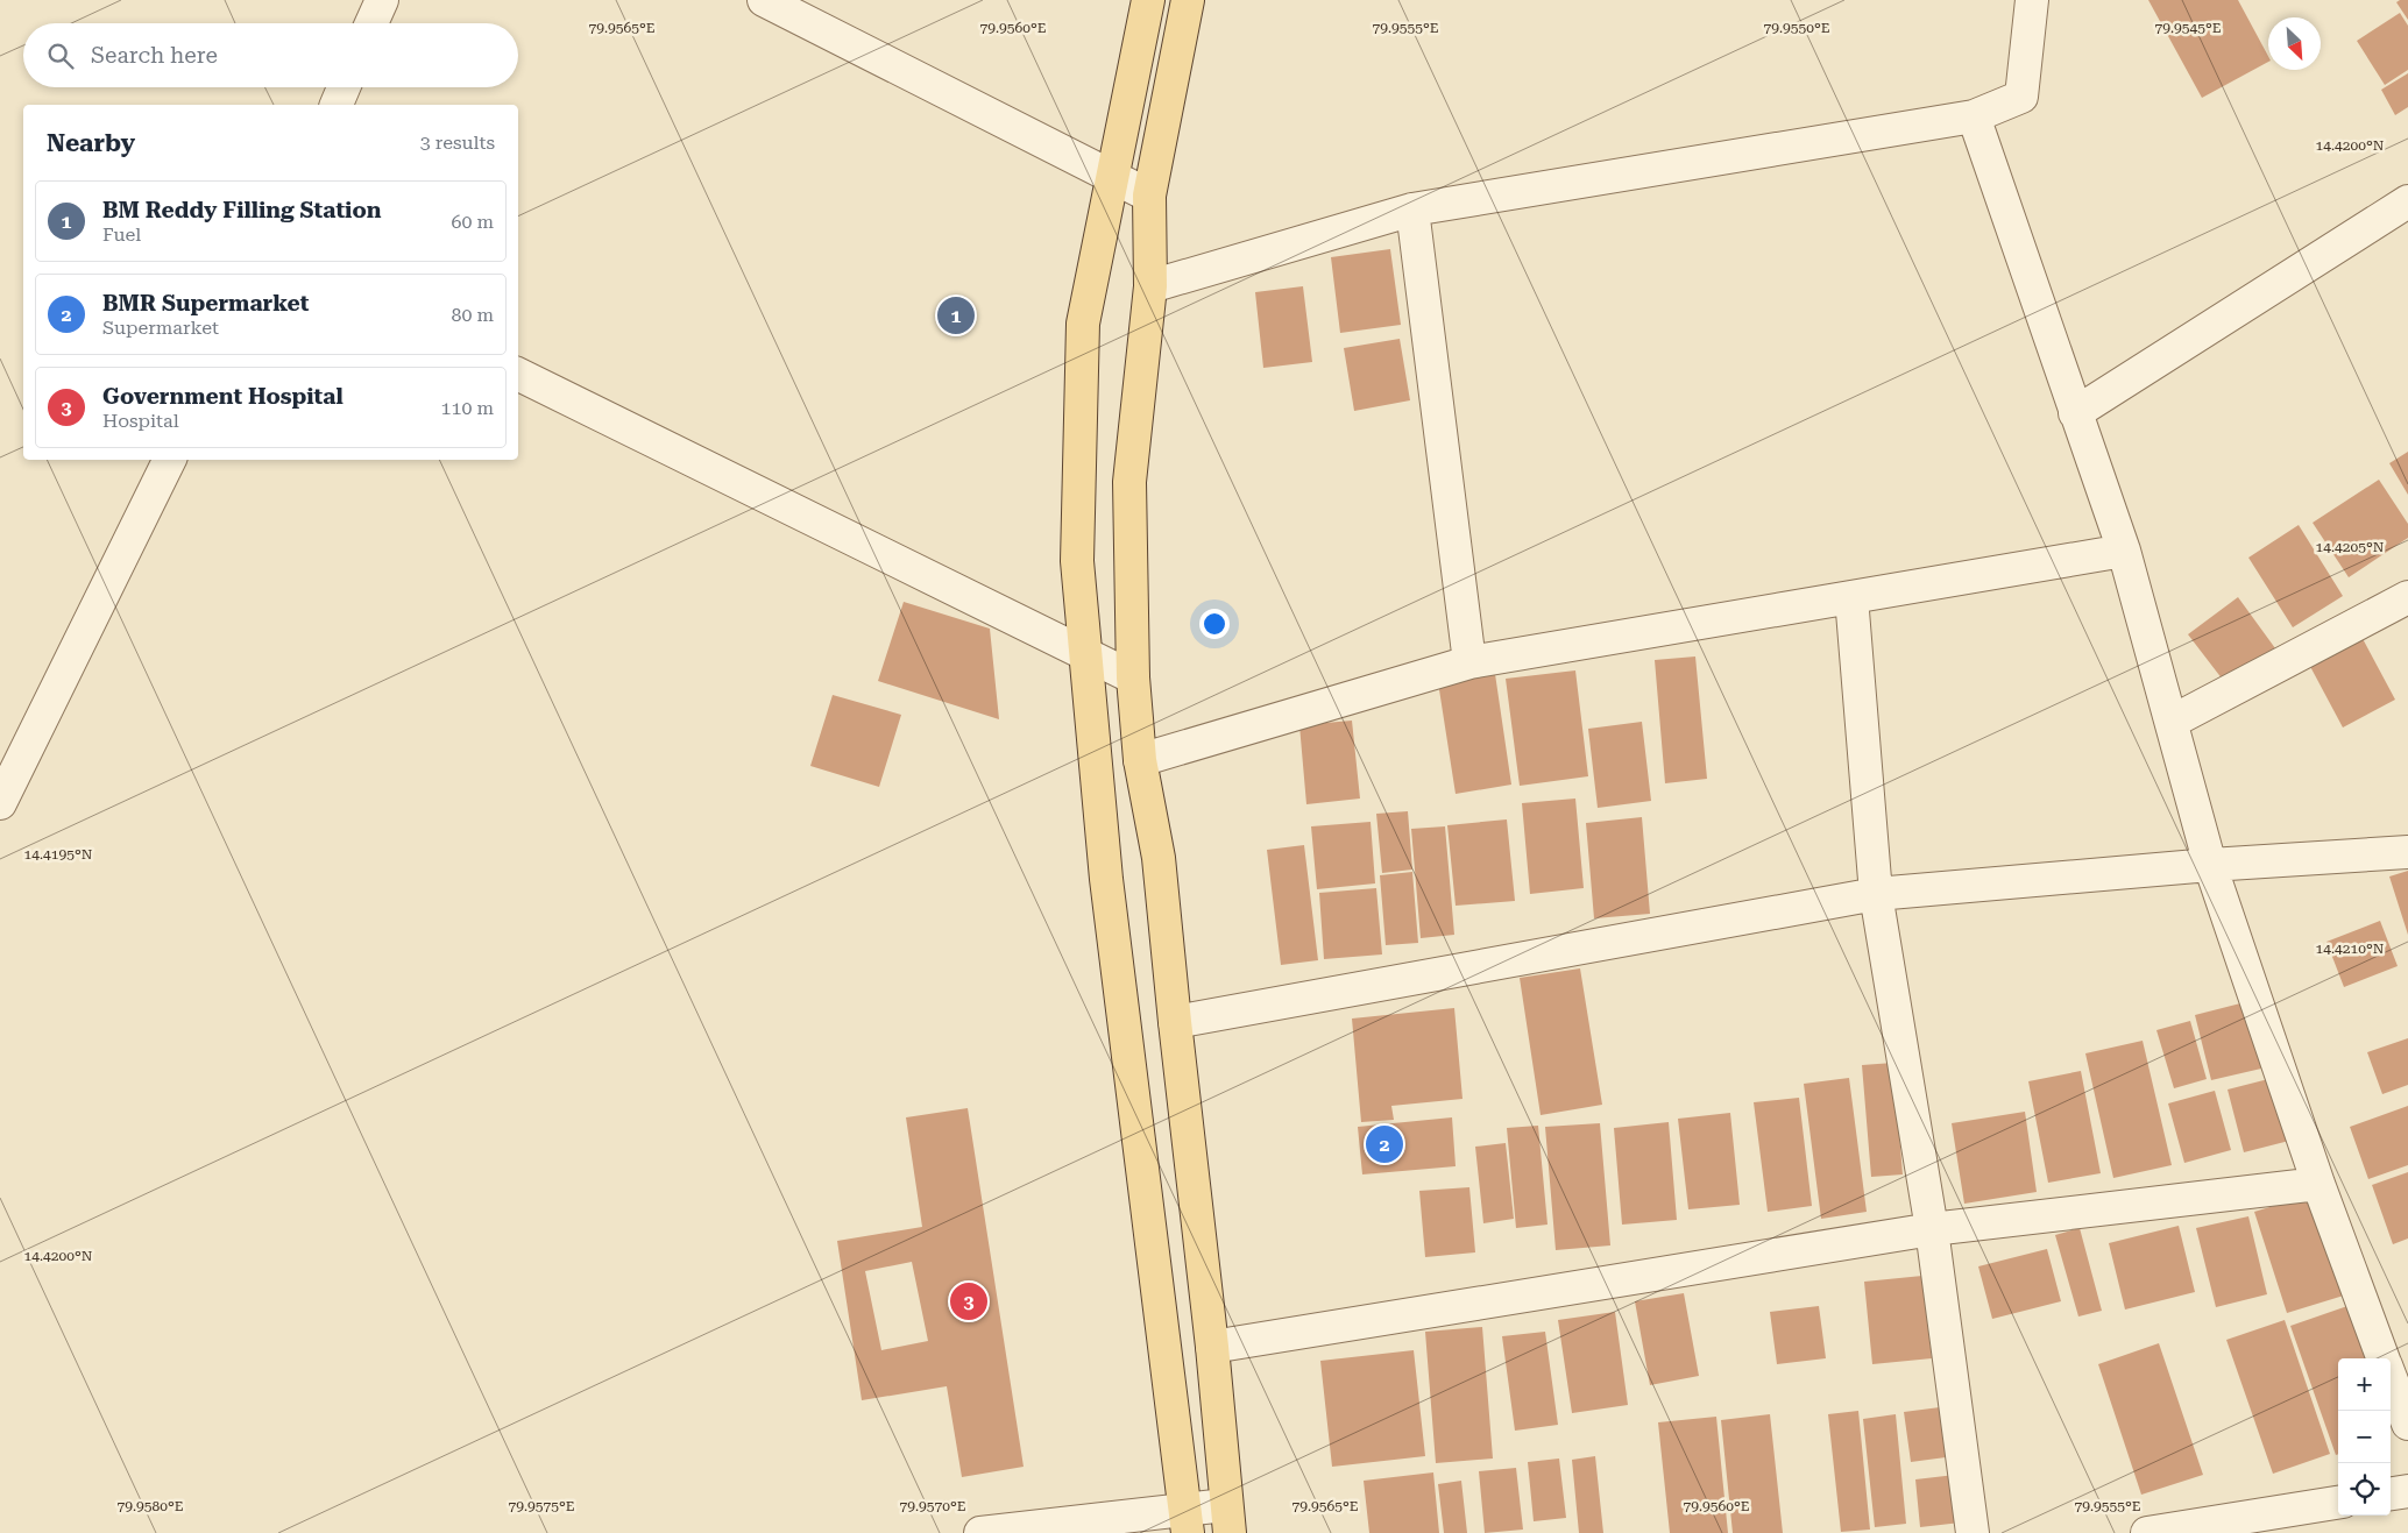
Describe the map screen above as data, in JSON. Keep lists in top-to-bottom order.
{
  "north": "bottom right",
  "page": {
    "search": "Search here",
    "heading": ["Nearby", "3 results"],
    "list": [
      {
        "mark": "1",
        "name": "BM Reddy Filling Station",
        "note": "Fuel",
        "value": "60 m"
      },
      {
        "mark": "2",
        "name": "BMR Supermarket",
        "note": "Supermarket",
        "value": "80 m"
      },
      {
        "mark": "3",
        "name": "Government Hospital",
        "note": "Hospital",
        "value": "110 m"
      }
    ],
    "pins": ["1", "2", "3"],
    "map_buttons": ["+", "−"]
  },
  "coordinates": [
    "79.9565°E",
    "79.9560°E",
    "79.9555°E",
    "79.9550°E",
    "79.9545°E",
    "14.4200°N",
    "14.4205°N",
    "14.4195°N",
    "14.4210°N",
    "79.9580°E",
    "79.9575°E",
    "79.9570°E"
  ]
}
